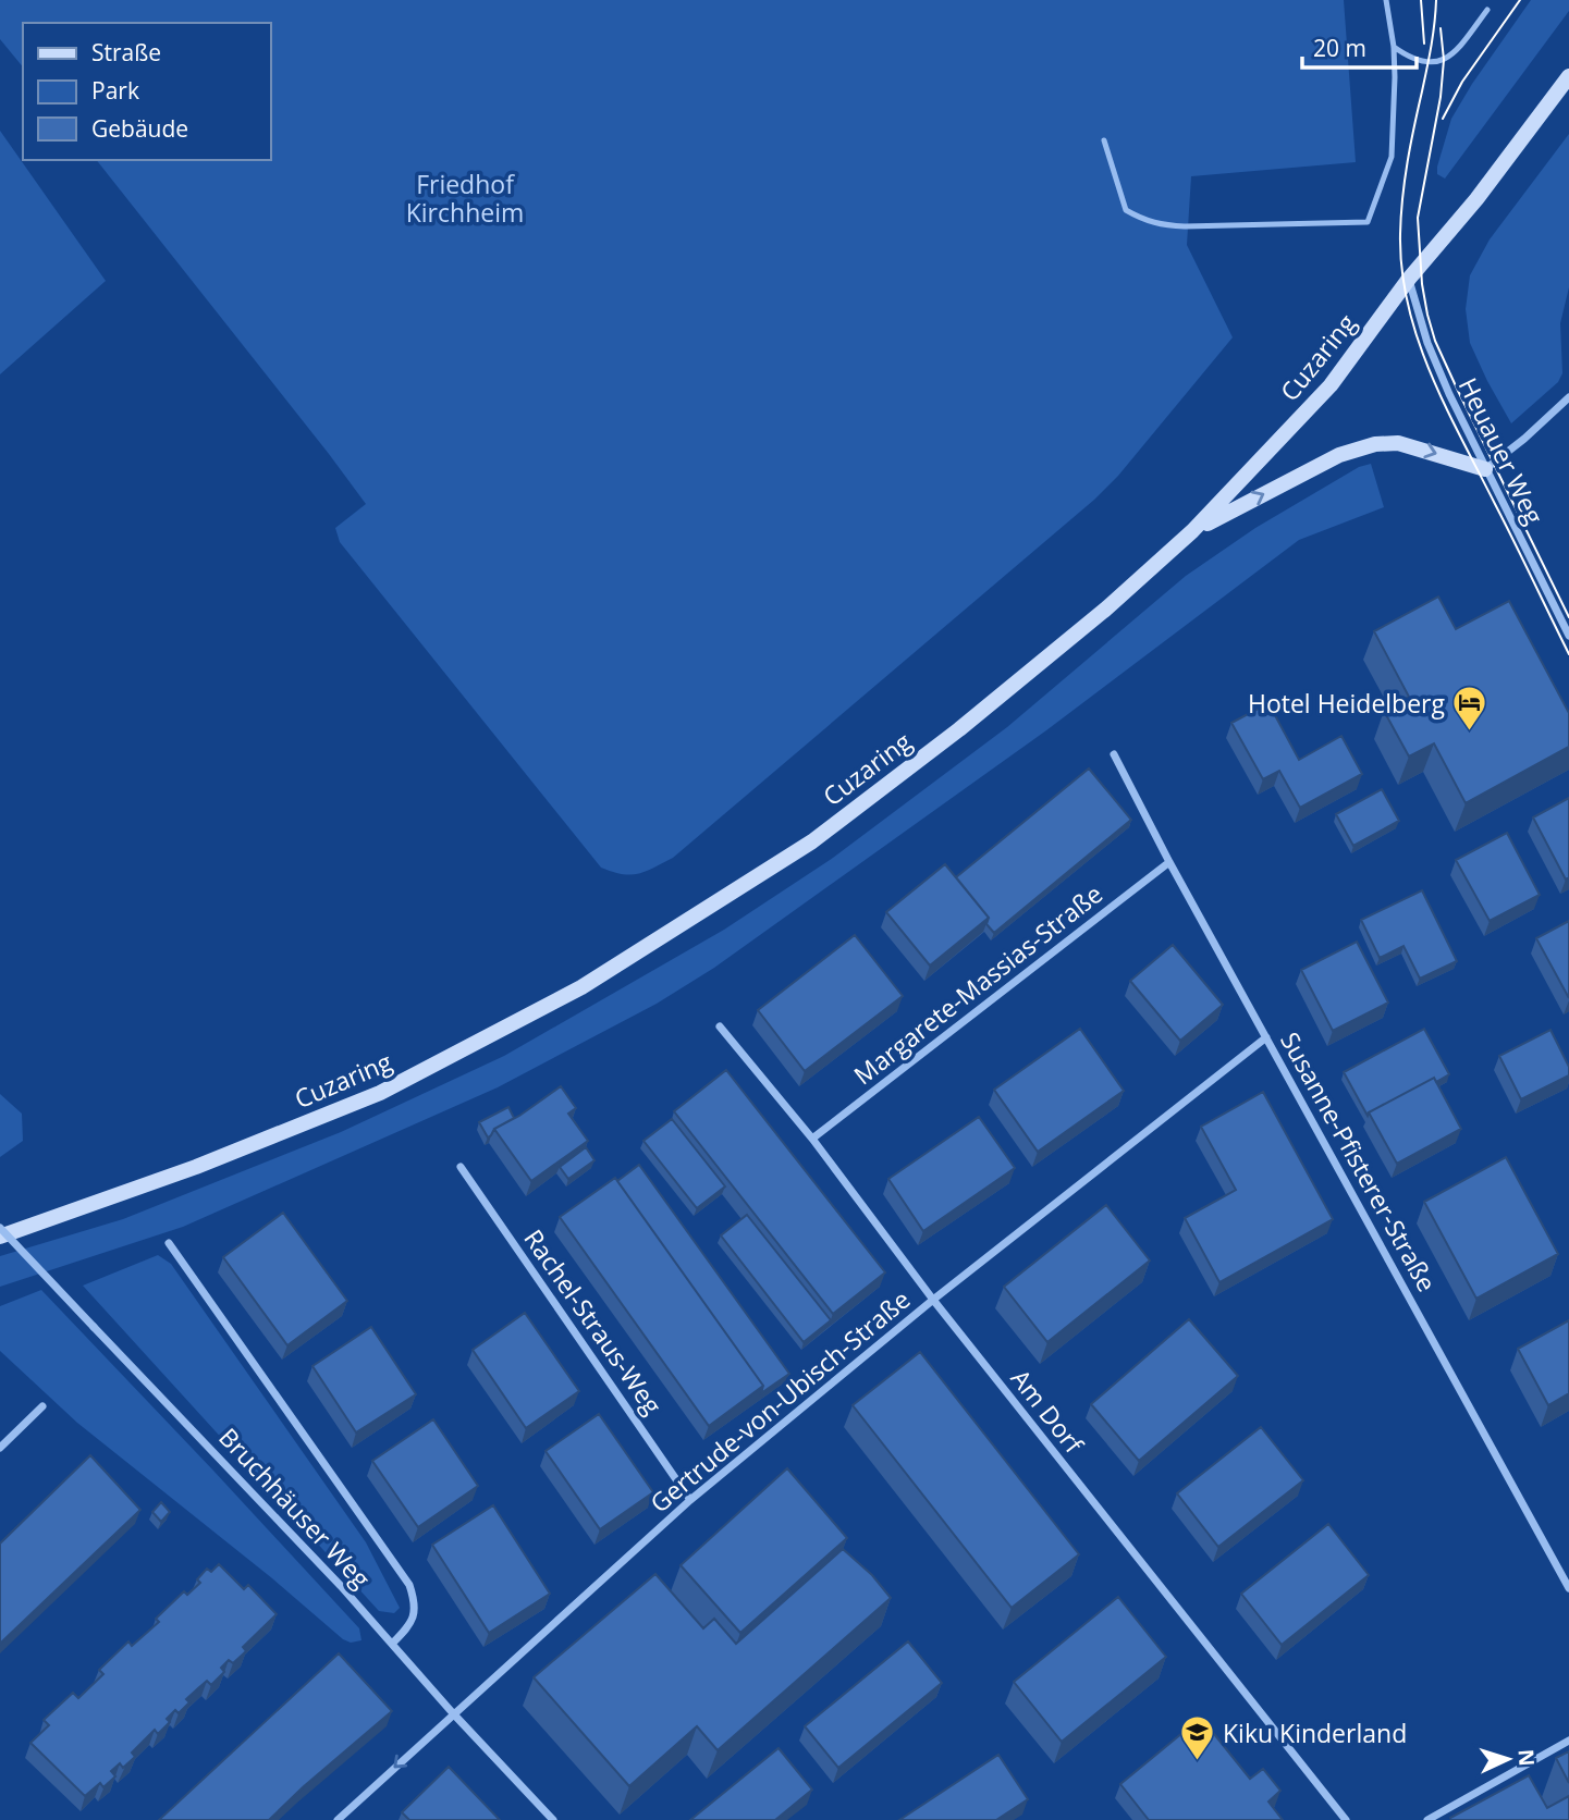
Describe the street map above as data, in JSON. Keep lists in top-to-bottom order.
{
  "streets": {
    "main road": ["Cuzaring"],
    "street": [
      "Heuauer Weg",
      "Margarete-Massias-Straße",
      "Susanne-Pfisterer-Straße",
      "Rachel-Straus-Weg",
      "Gertrude-von-Ubisch-Straße",
      "Am Dorf",
      "Bruchhäuser Weg"
    ]
  },
  "crossings": [
    ["Cuzaring", "Heuauer Weg"],
    ["Margarete-Massias-Straße", "Susanne-Pfisterer-Straße"],
    ["Margarete-Massias-Straße", "Am Dorf"],
    ["Susanne-Pfisterer-Straße", "Gertrude-von-Ubisch-Straße"],
    ["Rachel-Straus-Weg", "Gertrude-von-Ubisch-Straße"],
    ["Gertrude-von-Ubisch-Straße", "Am Dorf"],
    ["Gertrude-von-Ubisch-Straße", "Bruchhäuser Weg"]
  ],
  "parks": ["Friedhof Kirchheim"],
  "places": {
    "hotel": ["Hotel Heidelberg"],
    "school or university": ["Kiku Kinderland"]
  },
  "legend": ["Straße", "Park", "Gebäude"],
  "scale_bar": "20 m",
  "north": "right"
}
